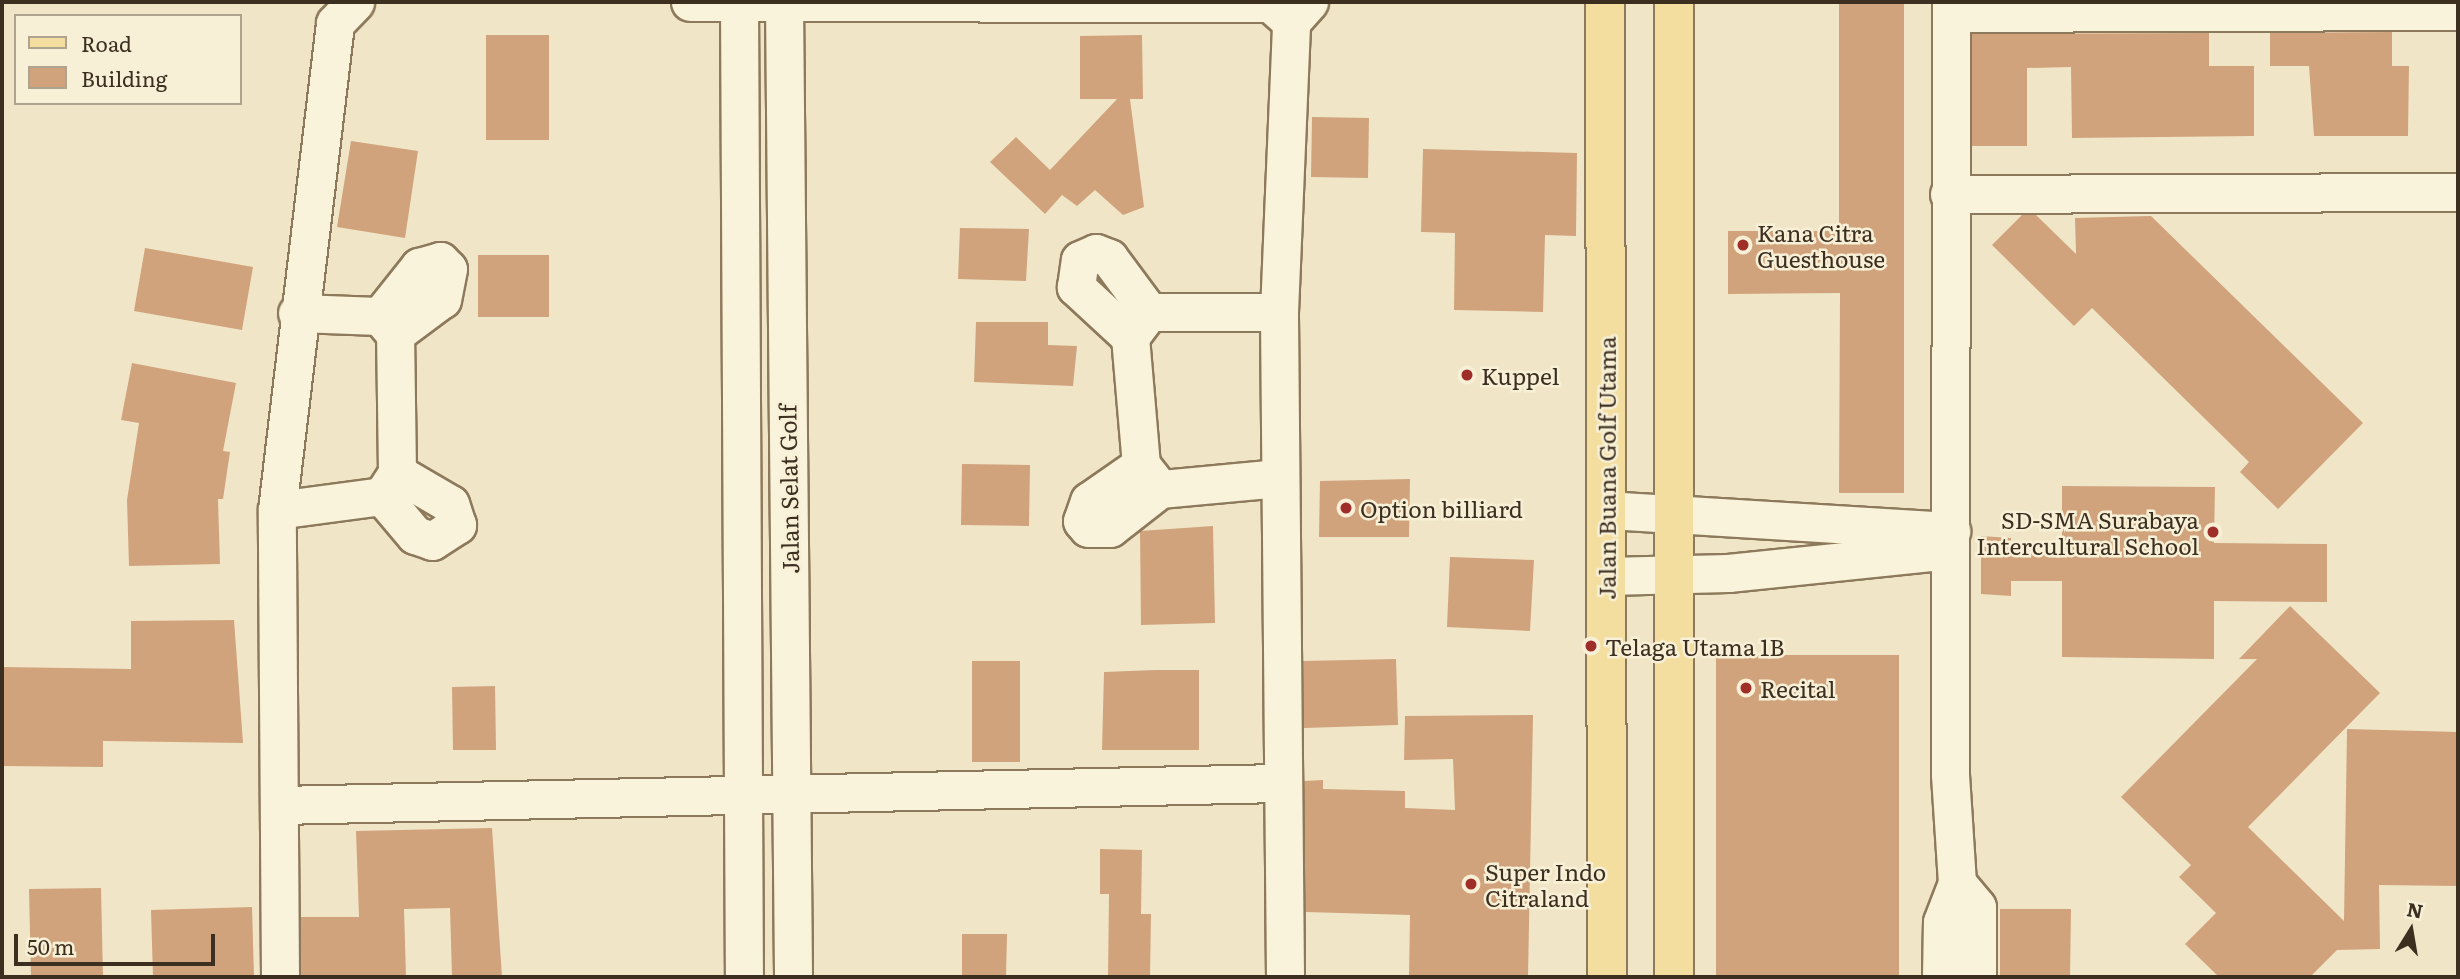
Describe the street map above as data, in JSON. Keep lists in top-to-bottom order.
{
  "streets": {
    "main road": ["Jalan Buana Golf Utama"],
    "street": ["Jalan Selat Golf"]
  },
  "places": [
    "Kana Citra Guesthouse",
    "Kuppel",
    "Option billiard",
    "SD-SMA Surabaya Intercultural School",
    "Telaga Utama 1B",
    "Recital",
    "Super Indo Citraland"
  ],
  "legend": ["Road", "Building"],
  "scale_bar": "50 m",
  "north": "top"
}
